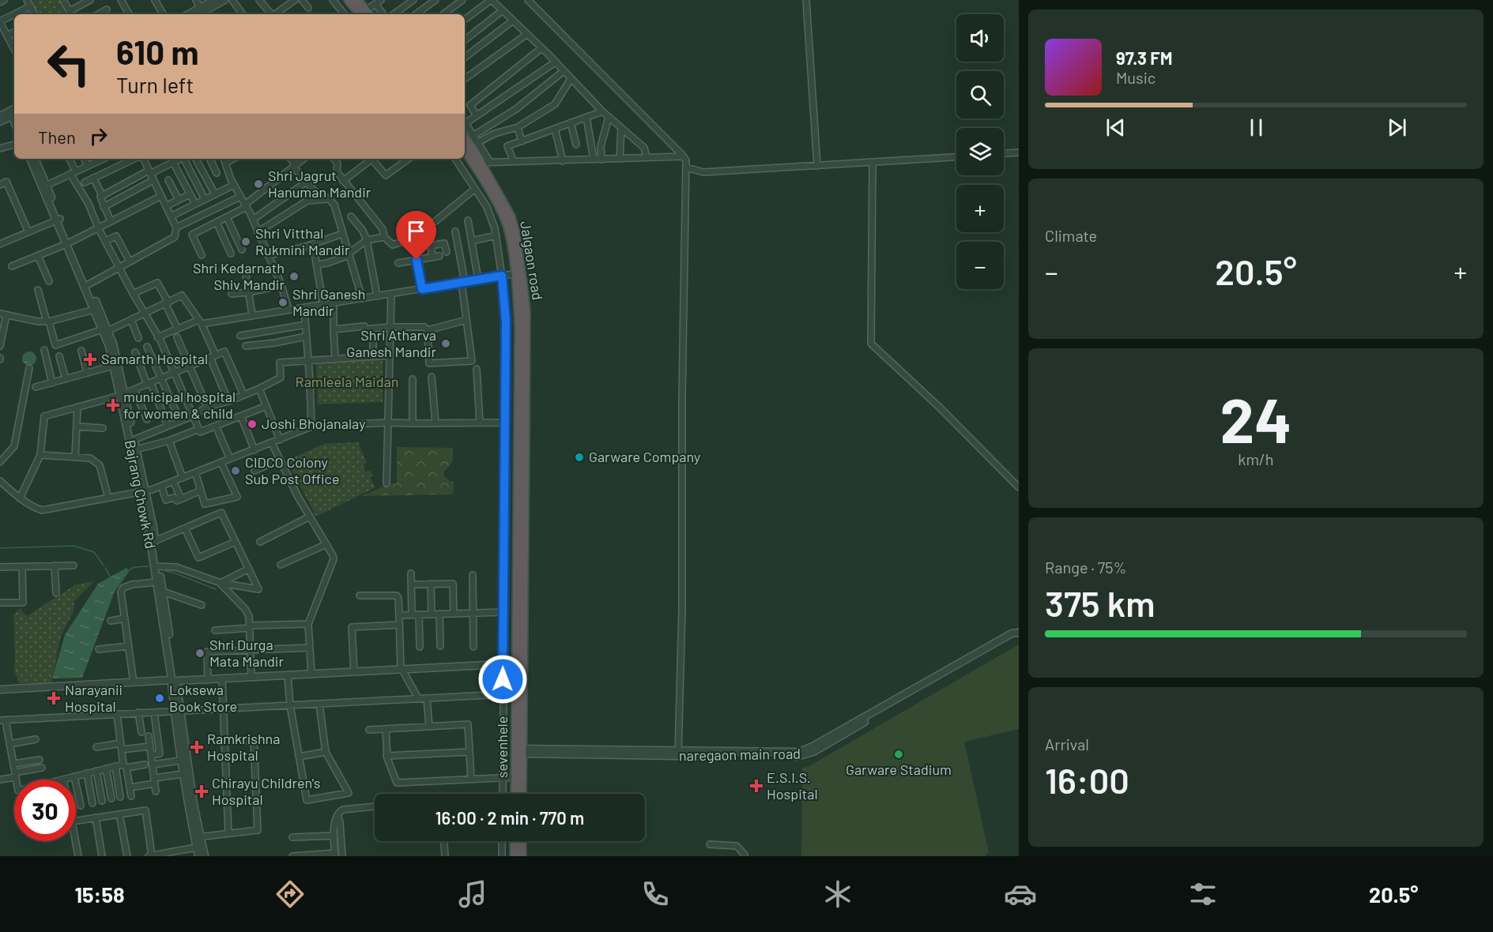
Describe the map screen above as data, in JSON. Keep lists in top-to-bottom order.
{
  "streets": {
    "highway": ["Jalgaon road"],
    "street": ["Bajrang Chowk Rd", "sevenhele", "naregaon main road"]
  },
  "crossings": [
    ["Jalgaon road", "naregaon main road"]
  ],
  "parks": ["Ramleela Maidan"],
  "places": {
    "other": [
      "Shri Jagrut Hanuman Mandir",
      "Shri Vitthal Rukmini Mandir",
      "Shri Kedarnath Shiv Mandir",
      "Shri Ganesh Mandir",
      "Shri Atharva Ganesh Mandir",
      "Joshi Bhojanalay",
      "Garware Company",
      "CIDCO Colony Sub Post Office",
      "Shri Durga Mata Mandir",
      "Loksewa Book Store",
      "Garware Stadium"
    ],
    "health": [
      "Samarth Hospital",
      "municipal hospital for women & child",
      "Narayanii Hospital",
      "Ramkrishna Hospital",
      "E.S.I.S. Hospital",
      "Chirayu Children's Hospital"
    ]
  },
  "page": {
    "map_buttons": ["+", "−"],
    "turn": ["610 m", "Turn left"],
    "song": ["97.3 FM", "Music"],
    "then": "Then",
    "tile": [
      "Climate",
      ["24", "km/h"],
      ["Range · 75%", "375 km"],
      ["Arrival", "16:00"]
    ],
    "heat": ["−", "20.5°", "+"],
    "limit": "30",
    "trip": "16:00 · 2 min · 770 m",
    "tabs": ["15:58", "20.5°"]
  }
}
